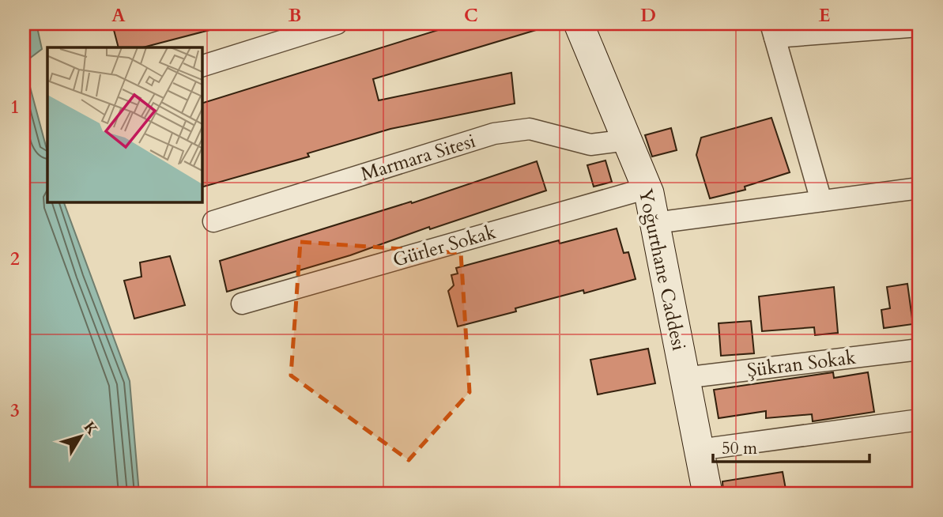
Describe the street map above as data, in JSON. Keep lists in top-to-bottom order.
{
  "streets": {
    "main road": ["Yoğurthane Caddesi"],
    "street": ["Marmara Sitesi", "Gürler Sokak", "Şükran Sokak"]
  },
  "crossings": [
    ["Marmara Sitesi", "Yoğurthane Caddesi"],
    ["Gürler Sokak", "Yoğurthane Caddesi"],
    ["Yoğurthane Caddesi", "Şükran Sokak"]
  ],
  "scale_bar": "50 m",
  "north": "top right",
  "grid": {
    "columns": [
      "A",
      "B",
      "C",
      "D",
      "E"
    ],
    "rows": ["1", "2", "3"]
  }
}
